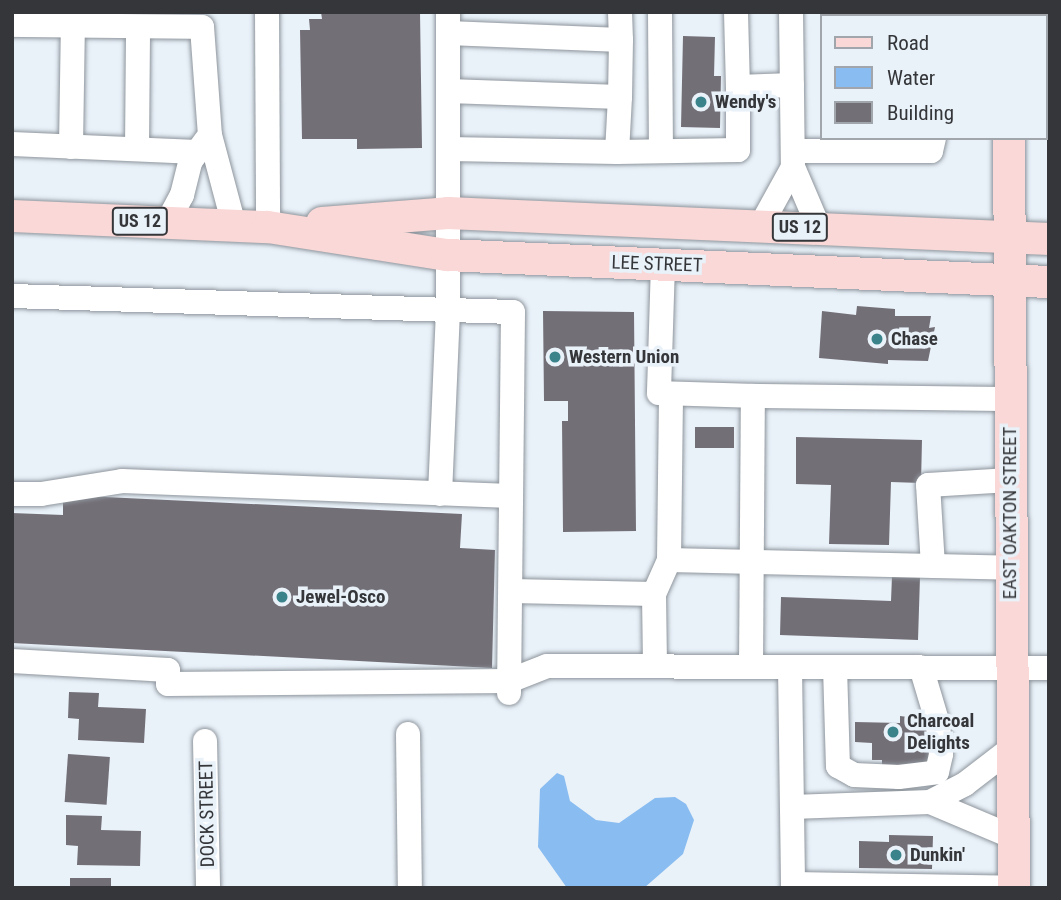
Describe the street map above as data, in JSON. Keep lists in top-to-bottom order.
{
  "streets": {
    "main road": ["US 12", "LEE STREET", "EAST OAKTON STREET"],
    "street": ["DOCK STREET"]
  },
  "crossings": [
    ["LEE STREET", "EAST OAKTON STREET"]
  ],
  "places": [
    "Wendy's",
    "Chase",
    "Western Union",
    "Jewel-Osco",
    "Charcoal Delights",
    "Dunkin'"
  ],
  "legend": ["Road", "Water", "Building"]
}
